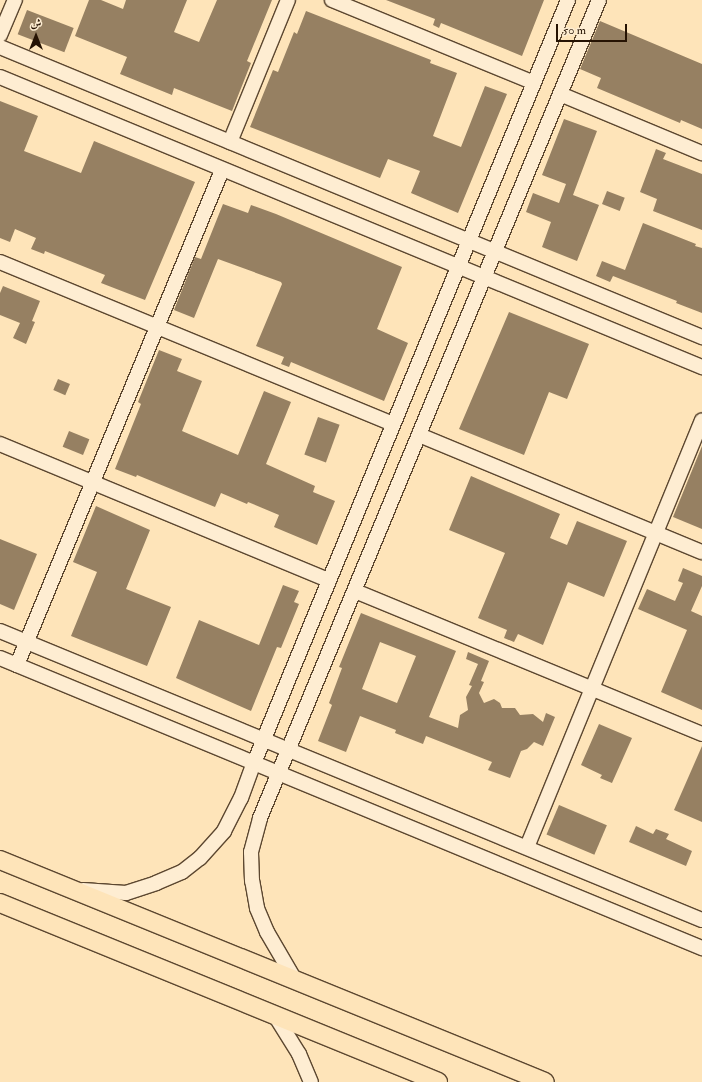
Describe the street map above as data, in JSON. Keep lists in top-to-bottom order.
{
  "scale_bar": "50 m",
  "north": "top"
}
